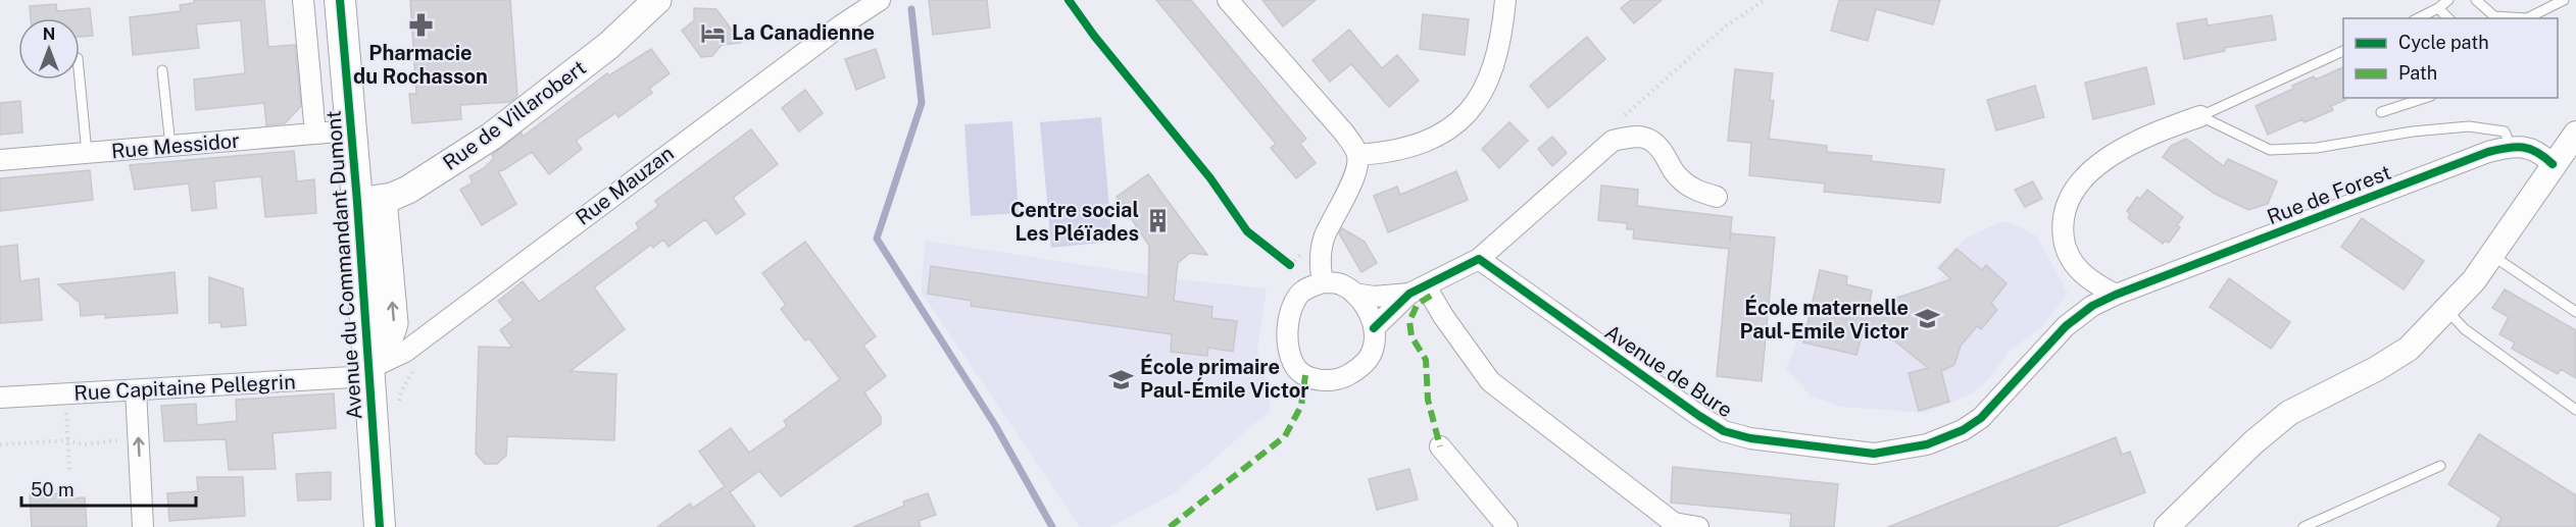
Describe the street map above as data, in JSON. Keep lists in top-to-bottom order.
{
  "streets": {
    "main road": ["Rue de Villarobert", "Avenue du Commandant Dumont"],
    "street": [
      "Rue Messidor",
      "Rue Mauzan",
      "Rue de Forest",
      "Avenue de Bure",
      "Rue Capitaine Pellegrin"
    ]
  },
  "crossings": [
    ["Rue de Villarobert", "Avenue du Commandant Dumont"],
    ["Rue Messidor", "Avenue du Commandant Dumont"],
    ["Rue Mauzan", "Avenue du Commandant Dumont"],
    ["Rue Mauzan", "Rue Capitaine Pellegrin"],
    ["Rue de Forest", "Avenue de Bure"],
    ["Avenue du Commandant Dumont", "Rue Capitaine Pellegrin"]
  ],
  "places": {
    "pharmacy": ["Pharmacie du Rochasson"],
    "hotel": ["La Canadienne"],
    "building": ["Centre social Les Pléïades"],
    "school or university": ["École maternelle Paul-Emile Victor", "École primaire Paul-Émile Victor"]
  },
  "legend": ["Cycle path", "Path"],
  "scale_bar": "50 m",
  "north": "top"
}
